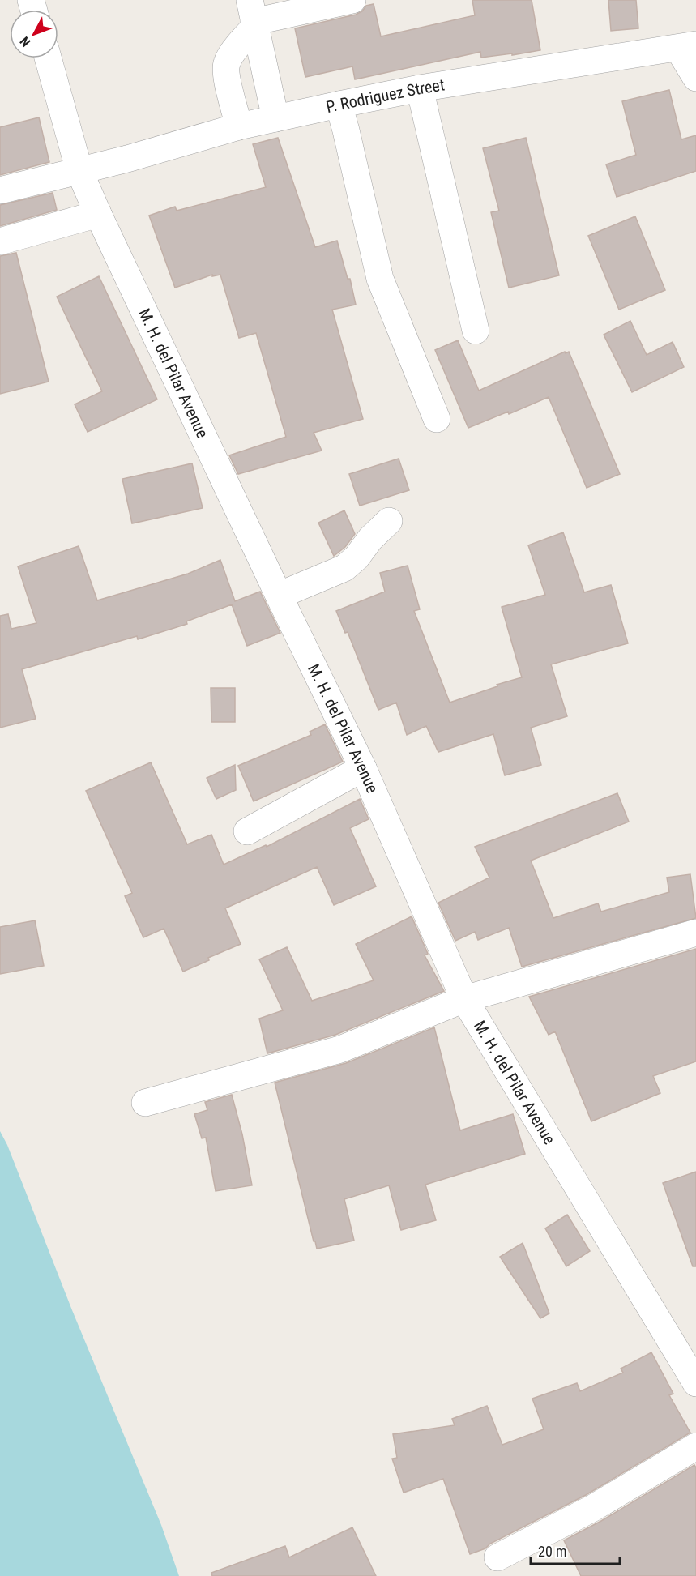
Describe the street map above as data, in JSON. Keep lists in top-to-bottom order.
{
  "streets": {
    "street": ["P. Rodriguez Street", "M. H. del Pilar Avenue"]
  },
  "crossings": [
    ["P. Rodriguez Street", "M. H. del Pilar Avenue"]
  ],
  "scale_bar": "20 m",
  "north": "bottom left"
}
